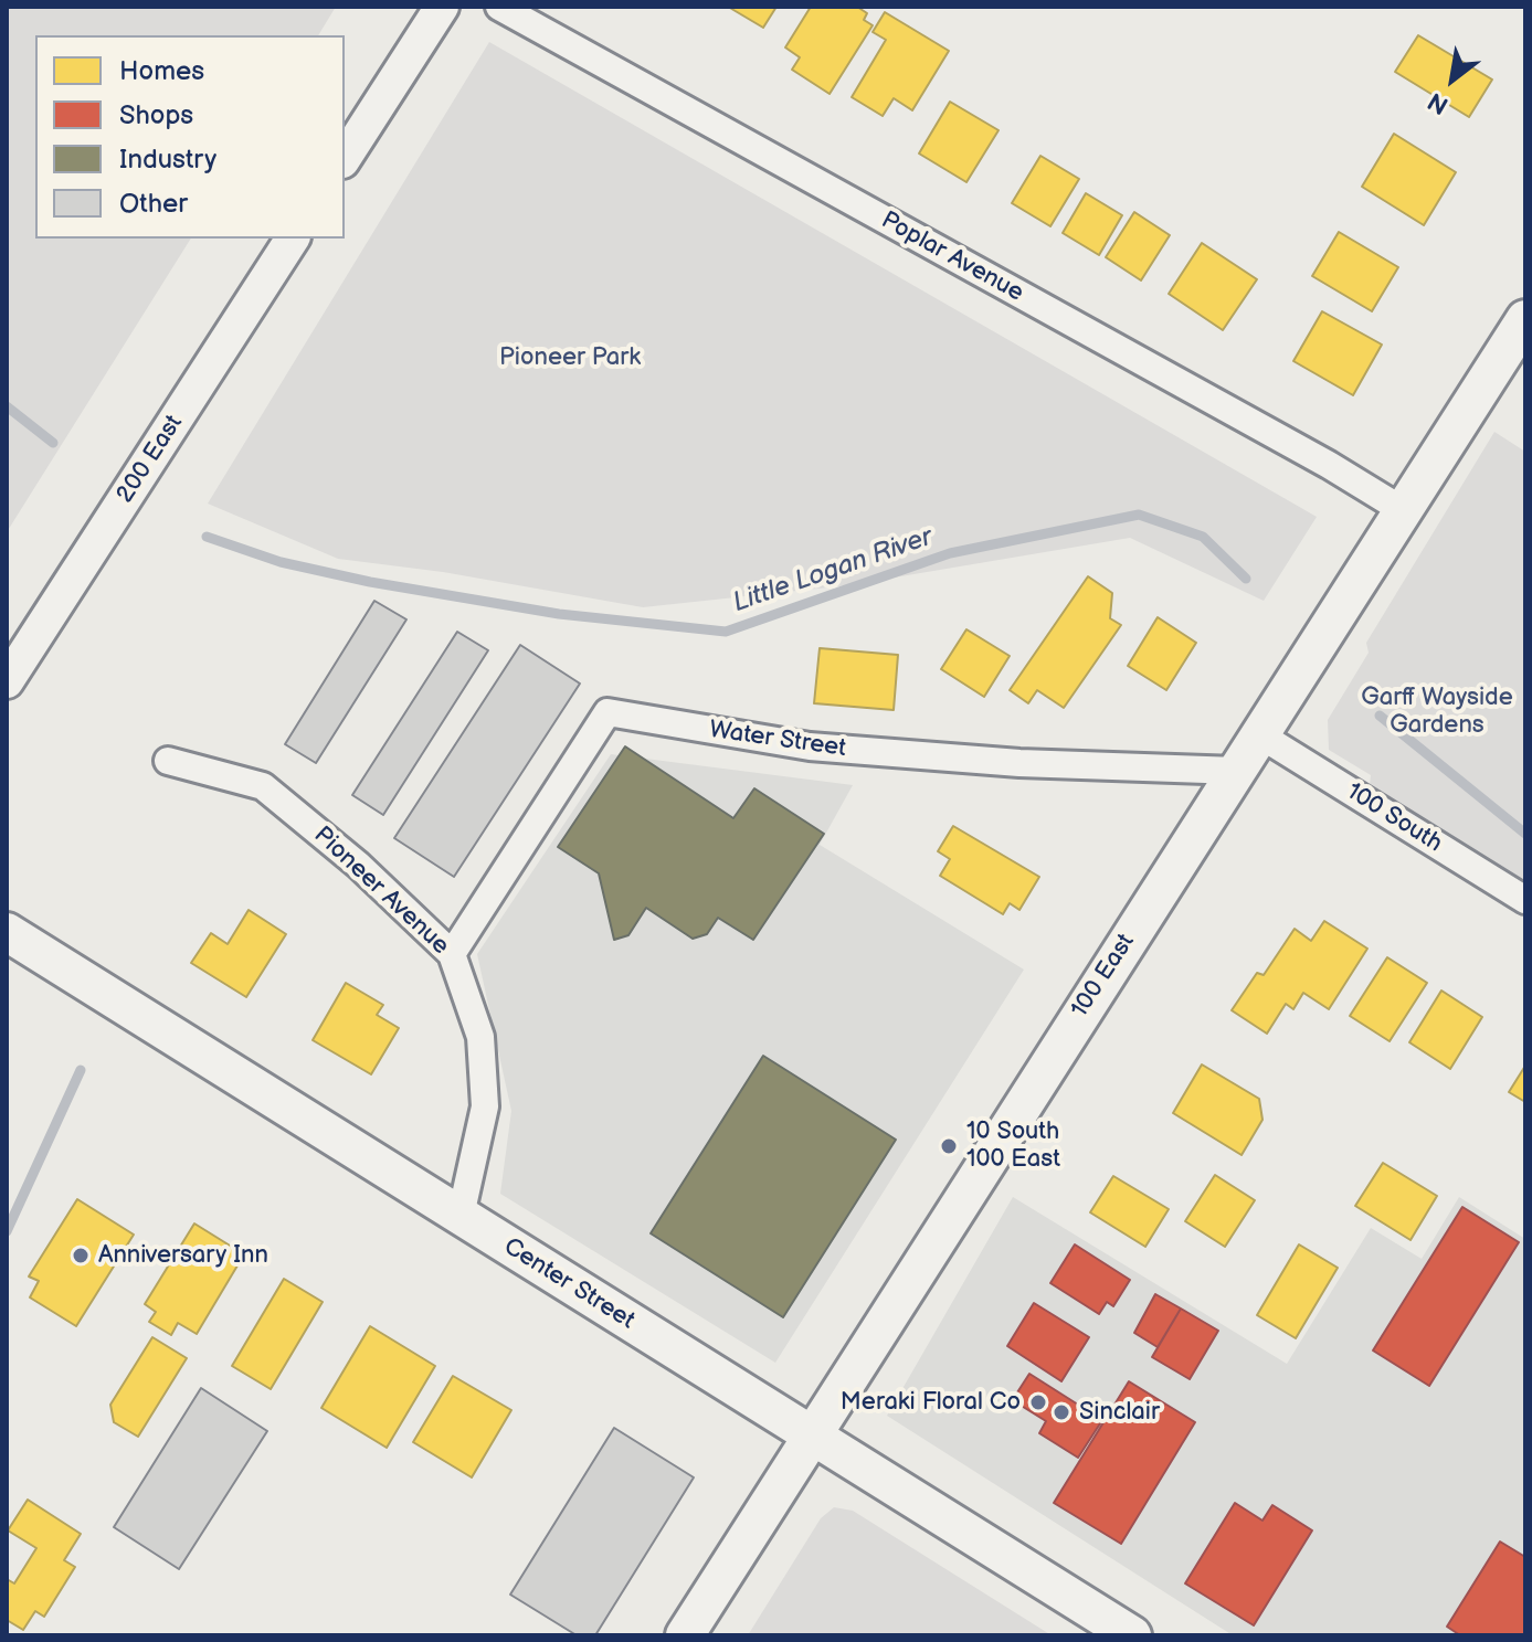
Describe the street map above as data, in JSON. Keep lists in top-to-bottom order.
{
  "streets": {
    "main road": ["100 East", "Center Street"],
    "street": [
      "Poplar Avenue",
      "200 East",
      "Water Street",
      "100 South",
      "Pioneer Avenue"
    ]
  },
  "crossings": [
    ["Poplar Avenue", "100 East"],
    ["Water Street", "Pioneer Avenue"],
    ["Water Street", "100 East"],
    ["100 South", "100 East"],
    ["Pioneer Avenue", "Center Street"],
    ["100 East", "Center Street"]
  ],
  "water": ["Little Logan River"],
  "parks": ["Pioneer Park", "Garff Wayside Gardens"],
  "places": [
    "10 South 100 East",
    "Anniversary Inn",
    "Meraki Floral Co",
    "Sinclair"
  ],
  "legend": [
    "Homes",
    "Shops",
    "Industry",
    "Other"
  ],
  "north": "bottom left"
}
